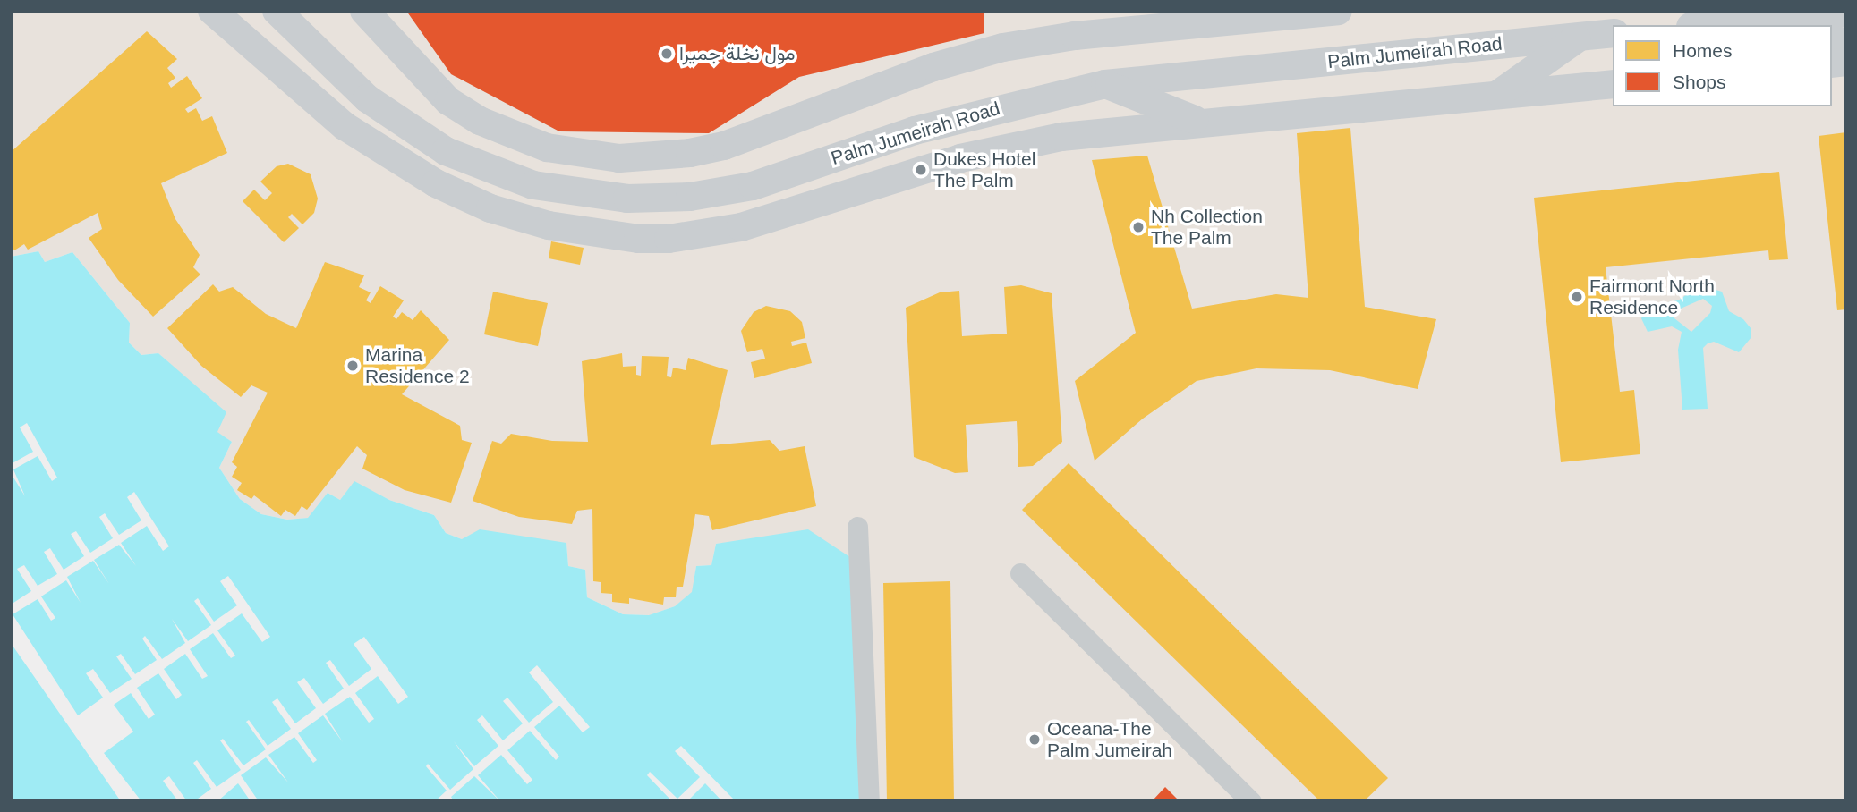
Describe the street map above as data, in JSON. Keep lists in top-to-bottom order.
{
  "streets": {
    "main road": ["Palm Jumeirah Road"]
  },
  "places": [
    "مول نخلة جميرا",
    "Dukes Hotel The Palm",
    "Nh Collection The Palm",
    "Fairmont North Residence",
    "Marina Residence 2",
    "Oceana-The Palm Jumeirah"
  ],
  "legend": ["Homes", "Shops"]
}
